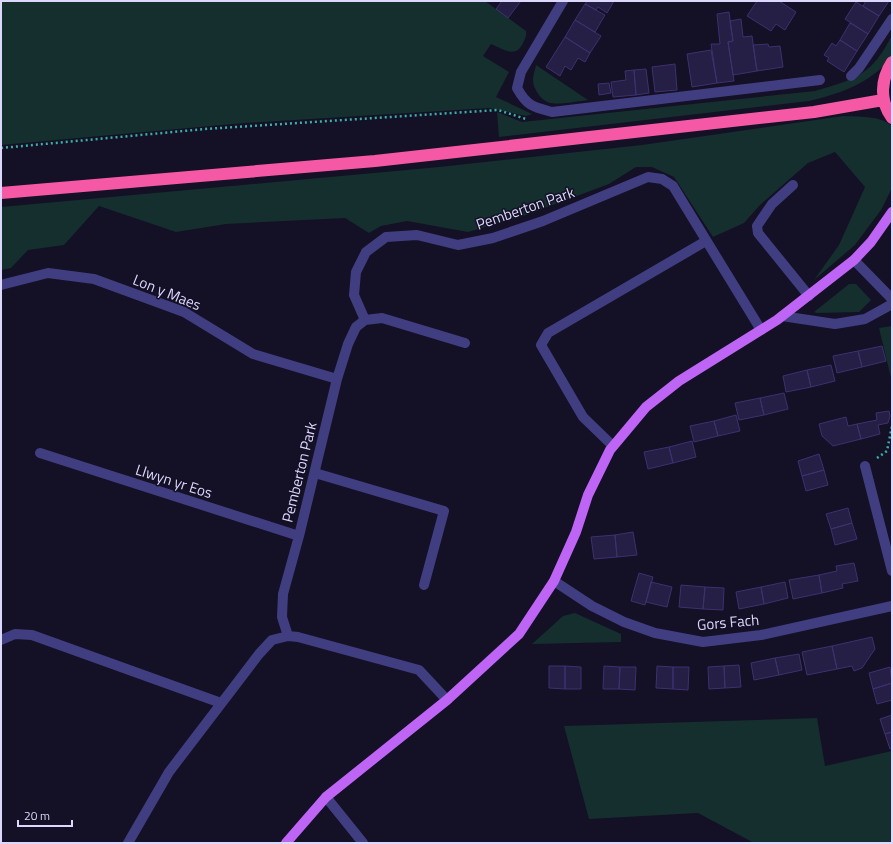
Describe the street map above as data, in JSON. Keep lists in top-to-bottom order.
{
  "streets": {
    "street": [
      "Pemberton Park",
      "Lon y Maes",
      "Llwyn yr Eos",
      "Gors Fach"
    ]
  },
  "crossings": [
    ["Pemberton Park", "Lon y Maes"],
    ["Pemberton Park", "Llwyn yr Eos"]
  ],
  "scale_bar": "20 m"
}
